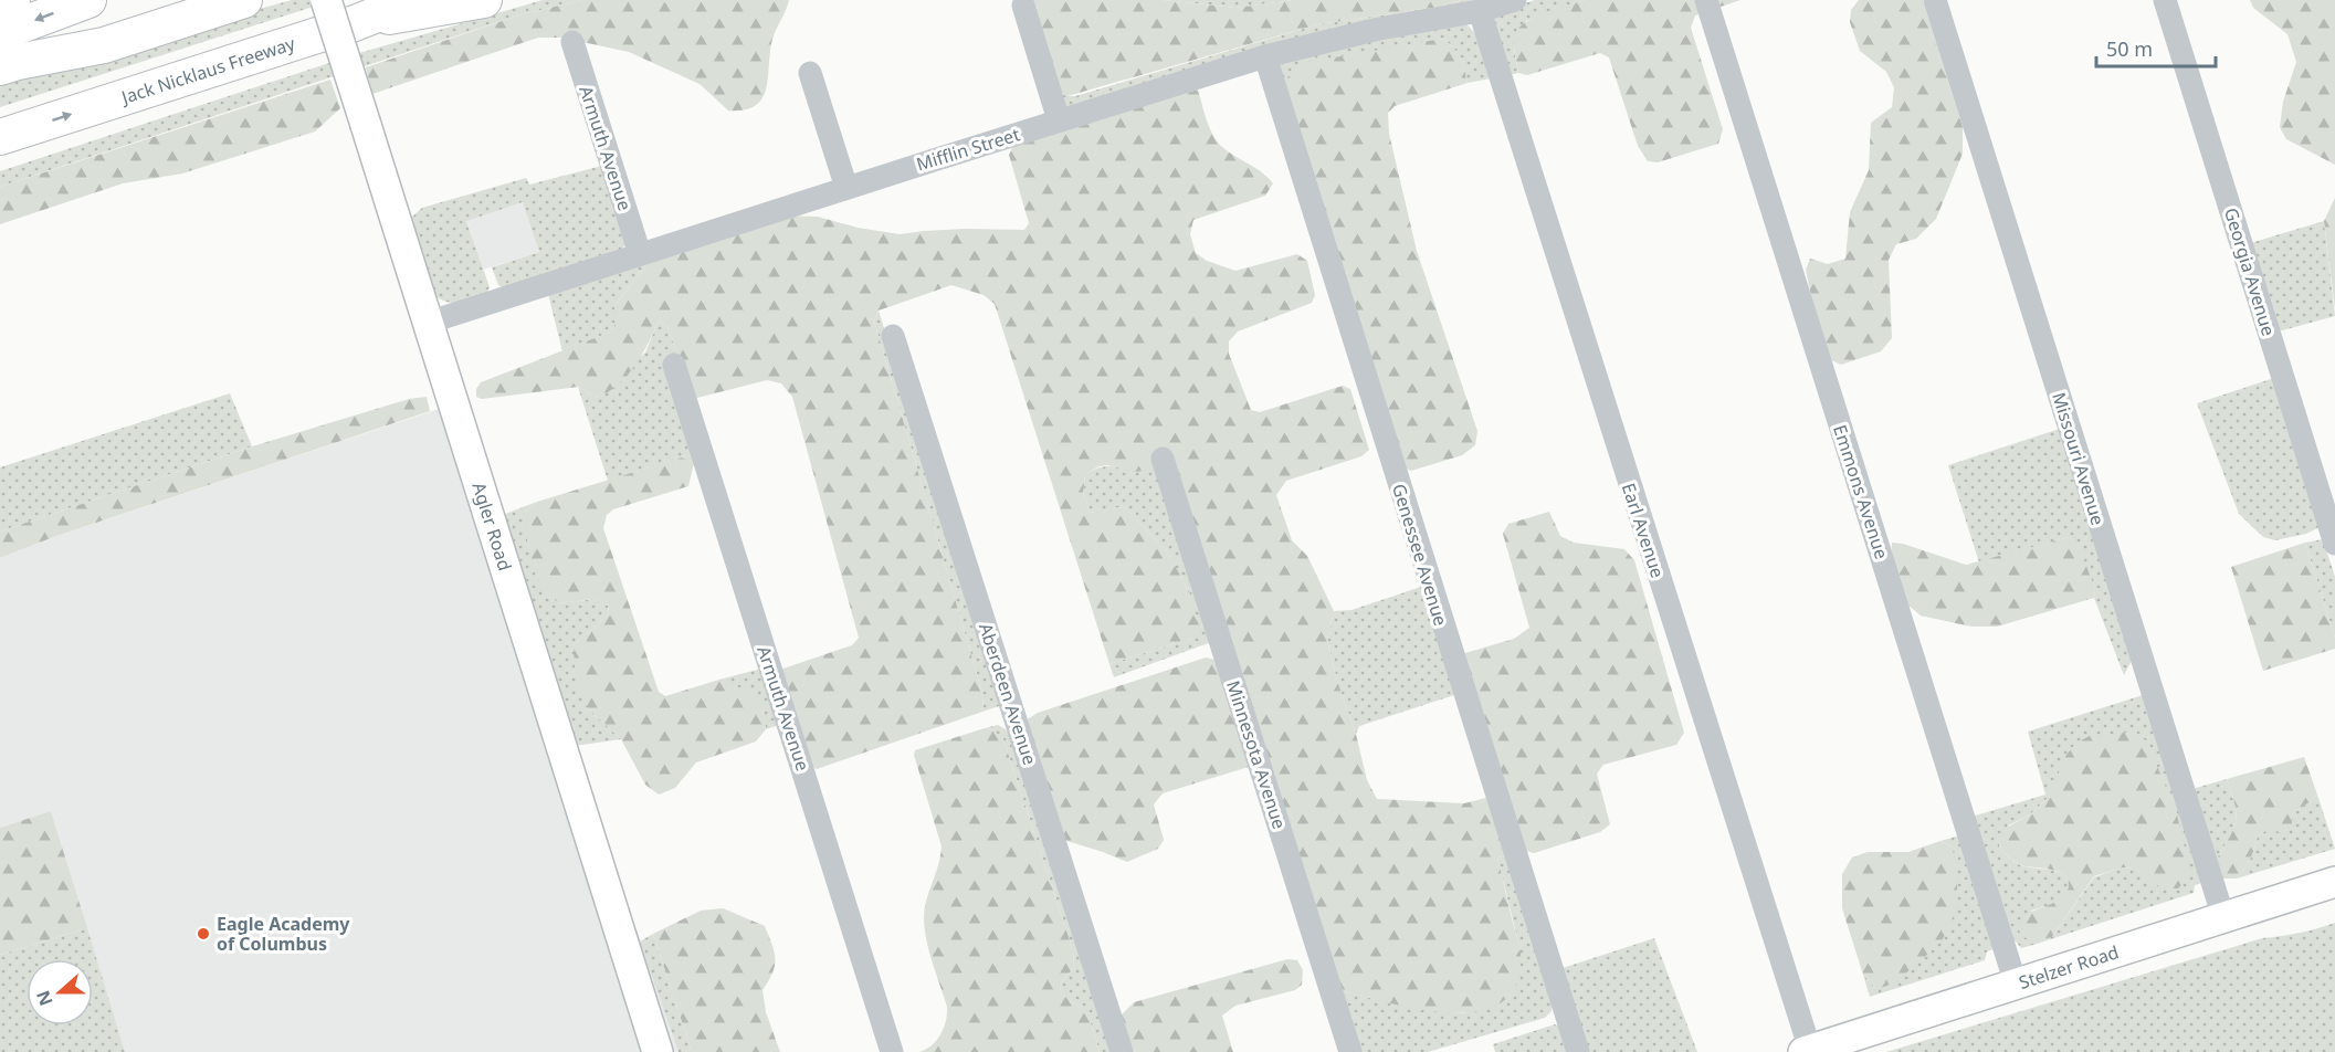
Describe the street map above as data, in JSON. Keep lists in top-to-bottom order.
{
  "streets": {
    "highway": ["Jack Nicklaus Freeway"],
    "main road": ["Agler Road", "Stelzer Road"],
    "street": [
      "Armuth Avenue",
      "Mifflin Street",
      "Georgia Avenue",
      "Missouri Avenue",
      "Emmons Avenue",
      "Earl Avenue",
      "Genessee Avenue",
      "Aberdeen Avenue",
      "Minnesota Avenue"
    ]
  },
  "crossings": [
    ["Armuth Avenue", "Mifflin Street"],
    ["Mifflin Street", "Agler Road"],
    ["Mifflin Street", "Earl Avenue"],
    ["Mifflin Street", "Genessee Avenue"],
    ["Missouri Avenue", "Stelzer Road"],
    ["Emmons Avenue", "Stelzer Road"],
    ["Earl Avenue", "Stelzer Road"]
  ],
  "places": ["Eagle Academy of Columbus"],
  "scale_bar": "50 m",
  "north": "left"
}
